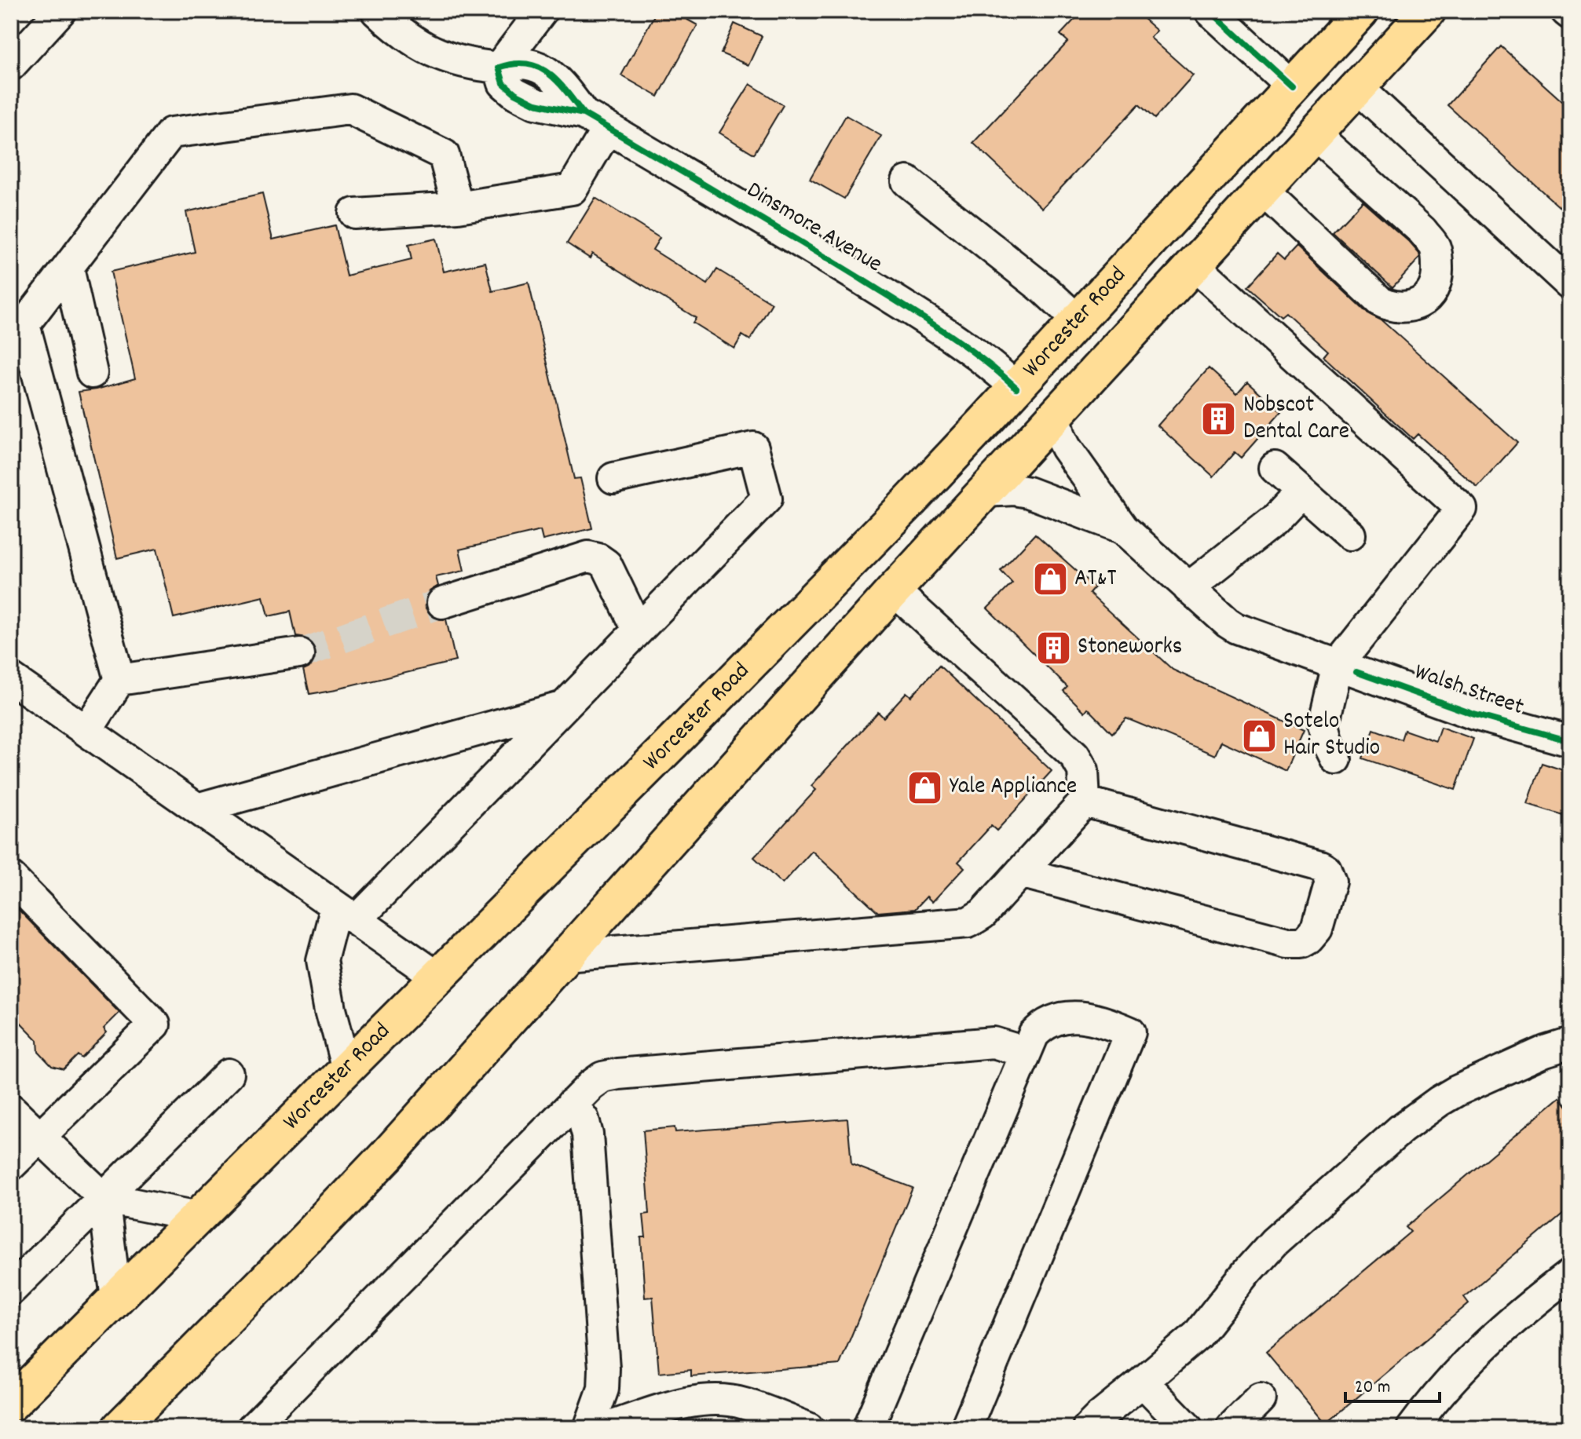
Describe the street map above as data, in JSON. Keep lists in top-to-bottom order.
{
  "streets": {
    "highway": ["Worcester Road"],
    "street": ["Dinsmore Avenue", "Walsh Street"]
  },
  "crossings": [
    ["Dinsmore Avenue", "Worcester Road"]
  ],
  "places": {
    "building": ["Nobscot Dental Care", "Stoneworks"],
    "shop": ["AT&T", "Sotelo Hair Studio", "Yale Appliance"]
  },
  "scale_bar": "20 m"
}
